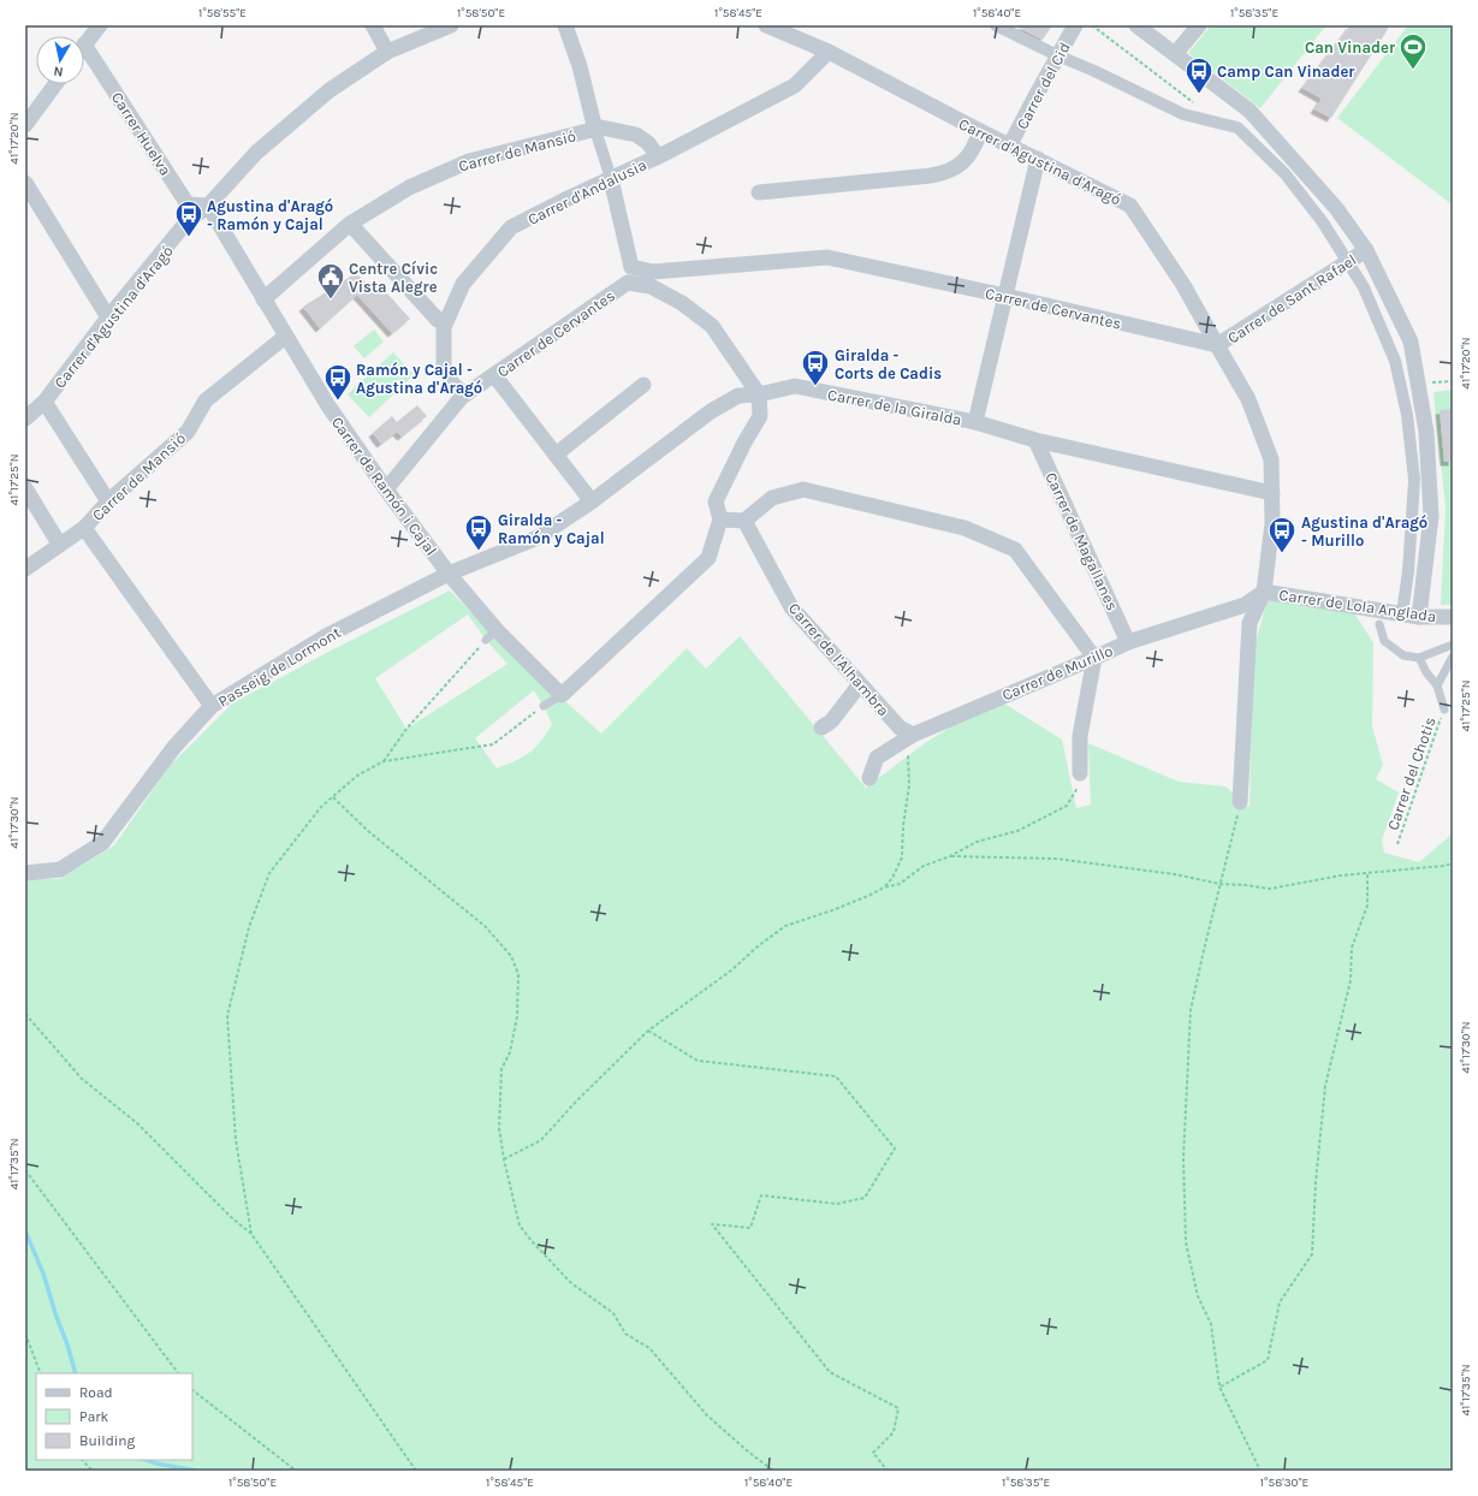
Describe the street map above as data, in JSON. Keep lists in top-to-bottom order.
{
  "streets": {
    "street": [
      "Carrer del Cid",
      "Carrer Huelva",
      "Carrer de Mansió",
      "Carrer d'Agustina d'Aragó",
      "Carrer d'Andalusia",
      "Carrer de Sant Rafael",
      "Carrer de Cervantes",
      "Carrer de la Giralda",
      "Carrer de Ramón i Cajal",
      "Carrer de Magallanes",
      "Carrer de Lola Anglada",
      "Carrer de l'Alhambra",
      "Passeig de Lormont",
      "Carrer de Murillo"
    ],
    "path": ["Carrer del Chotis"]
  },
  "crossings": [
    ["Carrer del Cid", "Carrer d'Agustina d'Aragó"],
    ["Carrer Huelva", "Carrer d'Agustina d'Aragó"],
    ["Carrer Huelva", "Carrer de Ramón i Cajal"],
    ["Carrer de Mansió", "Carrer d'Andalusia"],
    ["Carrer de Mansió", "Carrer de Ramón i Cajal"],
    ["Carrer d'Agustina d'Aragó", "Carrer d'Andalusia"],
    ["Carrer d'Agustina d'Aragó", "Carrer de Sant Rafael"],
    ["Carrer d'Agustina d'Aragó", "Carrer de Cervantes"],
    ["Carrer d'Agustina d'Aragó", "Carrer de la Giralda"],
    ["Carrer d'Agustina d'Aragó", "Carrer de Ramón i Cajal"],
    ["Carrer d'Agustina d'Aragó", "Carrer de Lola Anglada"],
    ["Carrer d'Agustina d'Aragó", "Carrer de Murillo"],
    ["Carrer d'Andalusia", "Carrer de Cervantes"],
    ["Carrer de Sant Rafael", "Carrer de Cervantes"],
    ["Carrer de Cervantes", "Carrer de la Giralda"],
    ["Carrer de Cervantes", "Carrer de Ramón i Cajal"],
    ["Carrer de la Giralda", "Carrer de Ramón i Cajal"],
    ["Carrer de la Giralda", "Carrer de Magallanes"],
    ["Carrer de la Giralda", "Passeig de Lormont"],
    ["Carrer de Ramón i Cajal", "Passeig de Lormont"],
    ["Carrer de Magallanes", "Carrer de Murillo"],
    ["Carrer de Lola Anglada", "Carrer de Murillo"],
    ["Carrer de l'Alhambra", "Carrer de Murillo"]
  ],
  "places": {
    "sports": ["Can Vinader"],
    "bus stop": [
      "Camp Can Vinader",
      "Agustina d'Aragó - Ramón y Cajal",
      "Giralda - Corts de Cadis",
      "Ramón y Cajal - Agustina d'Aragó",
      "Giralda - Ramón y Cajal",
      "Agustina d'Aragó - Murillo"
    ],
    "public building": ["Centre Cívic Vista Alegre"]
  },
  "legend": ["Road", "Park", "Building"],
  "north": "bottom",
  "coordinates": [
    "1°58'55\"E",
    "1°58'50\"E",
    "1°58'45\"E",
    "1°58'40\"E",
    "1°58'35\"E",
    "41°17'20\"N",
    "41°17'25\"N",
    "41°17'30\"N",
    "41°17'35\"N",
    "1°58'30\"E"
  ]
}
